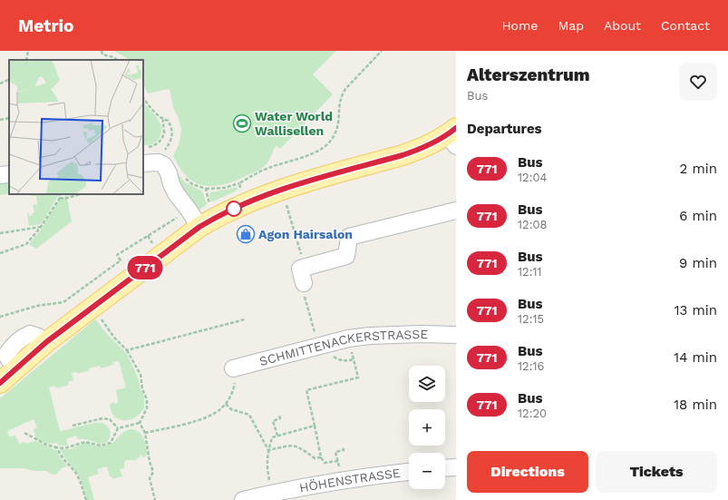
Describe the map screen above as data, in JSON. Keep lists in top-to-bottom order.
{
  "streets": {
    "street": ["SCHMITTENACKERSTRASSE", "HÖHENSTRASSE"]
  },
  "places": {
    "sports": ["Water World Wallisellen"],
    "shop": ["Agon Hairsalon"]
  },
  "lines": ["bus line 771"],
  "page": {
    "header": "Metrio",
    "nav": [
      "Home",
      "Map",
      "About",
      "Contact"
    ],
    "on_map": "771",
    "heading": [
      ["Alterszentrum", "Bus"],
      "Departures"
    ],
    "list": [
      {
        "mark": "771",
        "name": "Bus",
        "note": "12:04",
        "value": "2 min"
      },
      {
        "mark": "771",
        "name": "Bus",
        "note": "12:08",
        "value": "6 min"
      },
      {
        "mark": "771",
        "name": "Bus",
        "note": "12:11",
        "value": "9 min"
      },
      {
        "mark": "771",
        "name": "Bus",
        "note": "12:15",
        "value": "13 min"
      },
      {
        "mark": "771",
        "name": "Bus",
        "note": "12:16",
        "value": "14 min"
      },
      {
        "mark": "771",
        "name": "Bus",
        "note": "12:20",
        "value": "18 min"
      }
    ],
    "map_buttons": ["+", "−"],
    "buttons": ["Directions", "Tickets"]
  }
}
